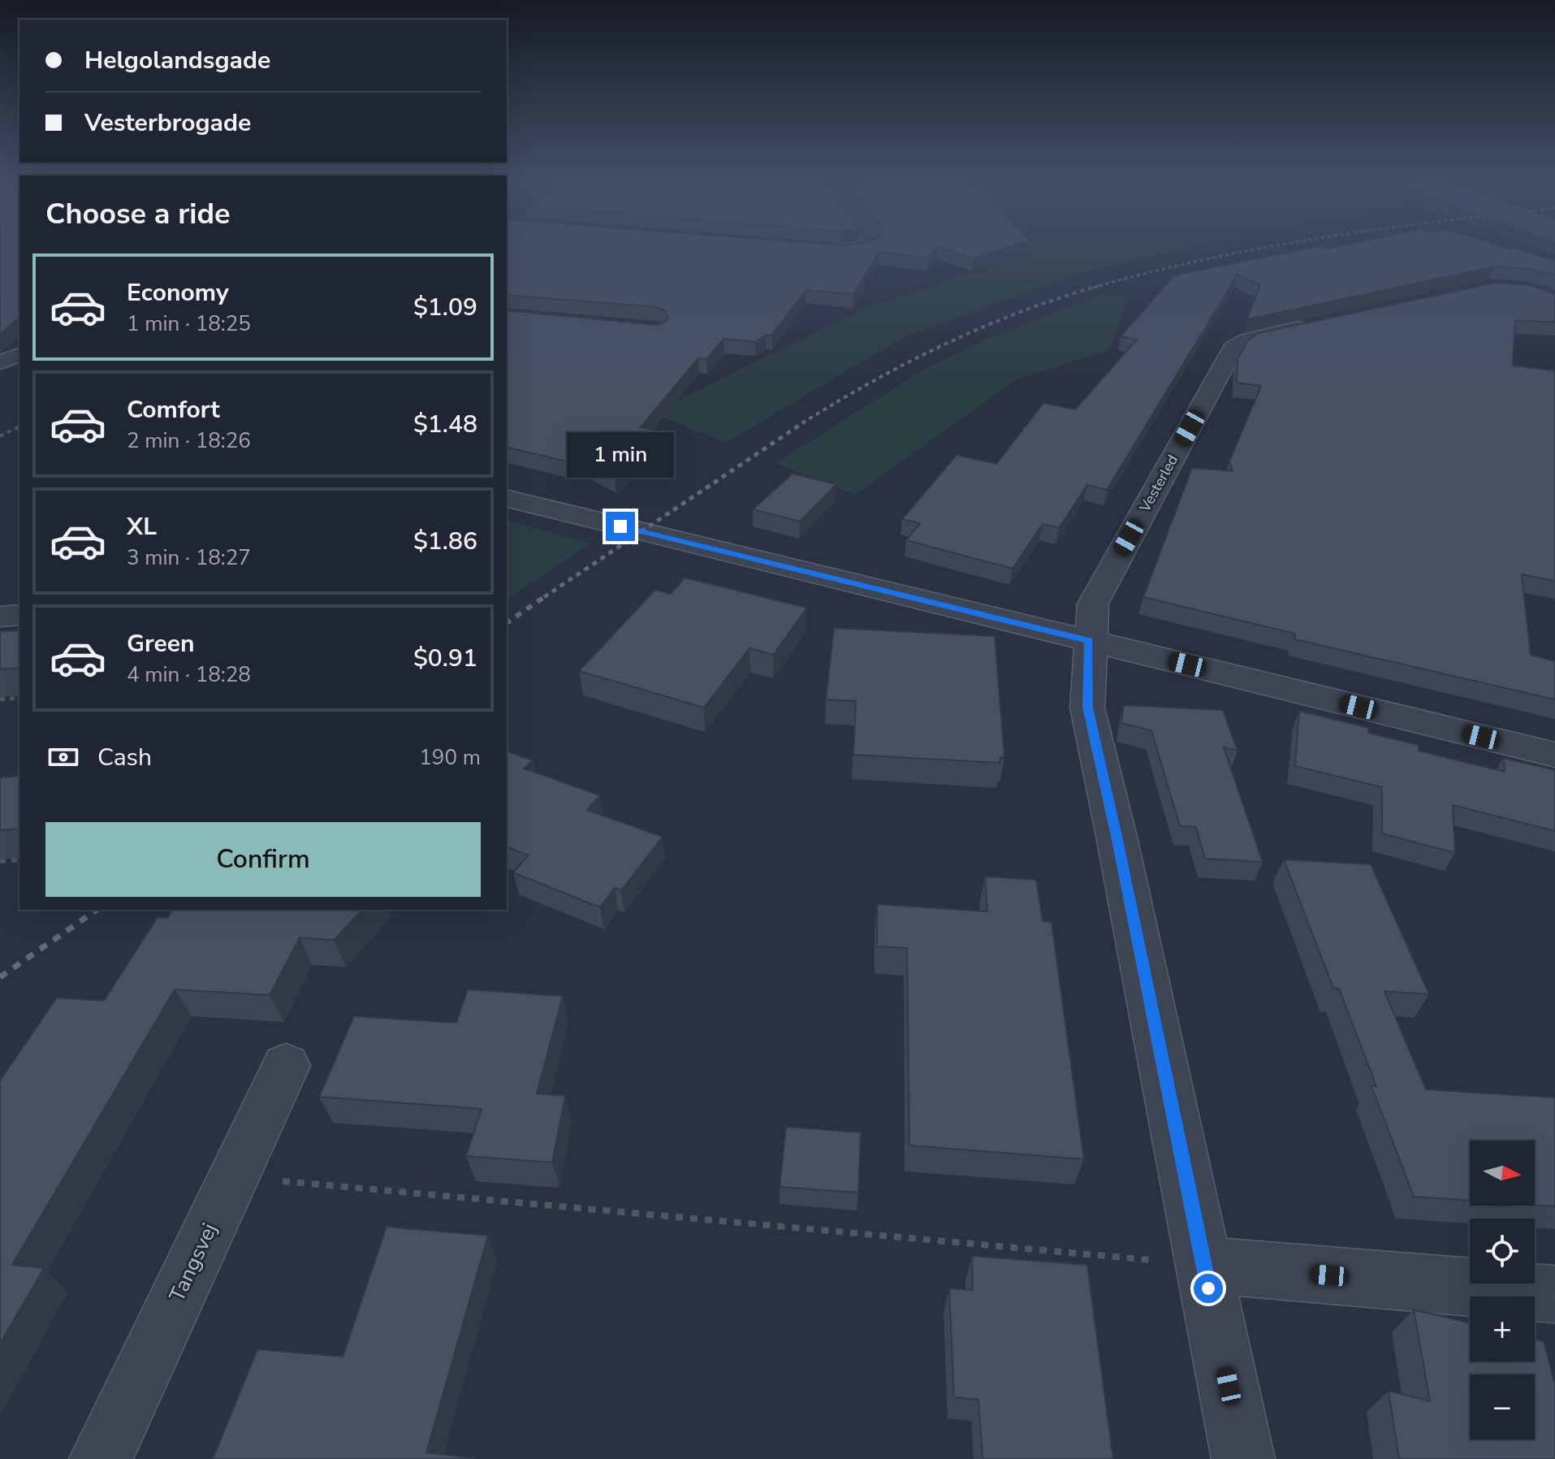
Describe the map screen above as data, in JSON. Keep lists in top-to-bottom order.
{
  "streets": {
    "street": ["Vesterled", "Tangsvej"]
  },
  "north": "right",
  "page": {
    "banner": ["Helgolandsgade", "Vesterbrogade"],
    "heading": "Choose a ride",
    "list": [
      {
        "name": "Economy",
        "note": "1 min · 18:25",
        "value": "$1.09"
      },
      {
        "name": "Comfort",
        "note": "2 min · 18:26",
        "value": "$1.48"
      },
      {
        "name": "XL",
        "note": "3 min · 18:27",
        "value": "$1.86"
      },
      {
        "name": "Green",
        "note": "4 min · 18:28",
        "value": "$0.91"
      }
    ],
    "bubble": "1 min",
    "pay": ["Cash", "190 m"],
    "buttons": "Confirm",
    "map_buttons": ["+", "−"]
  }
}
